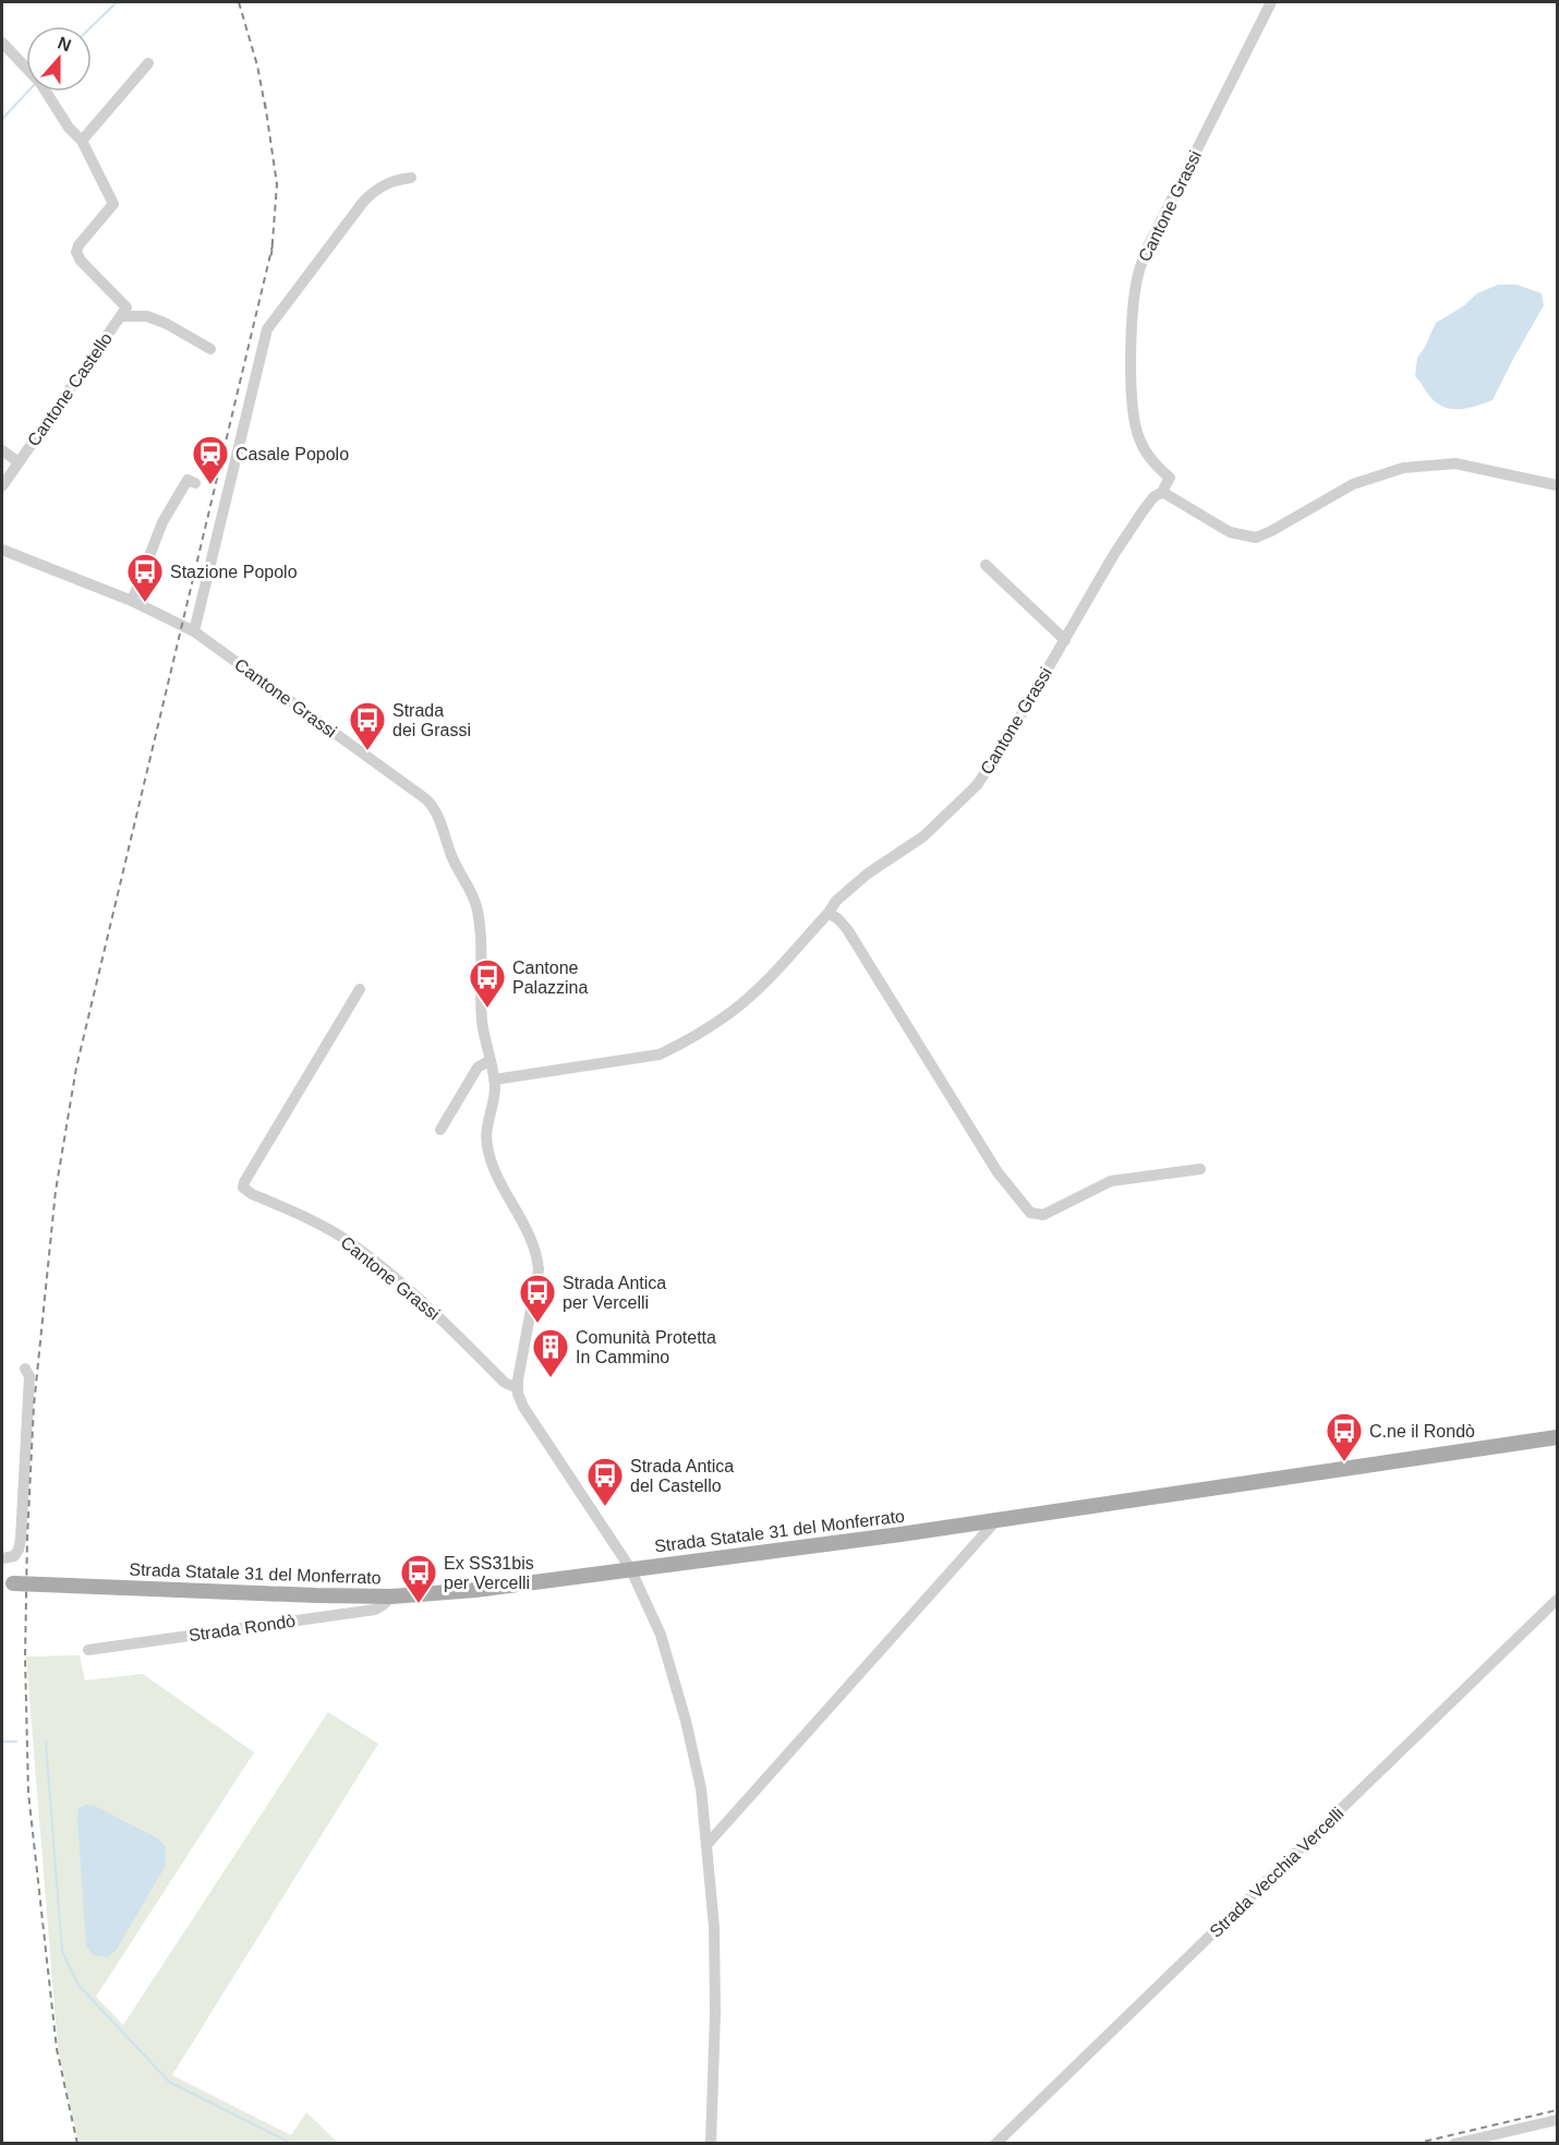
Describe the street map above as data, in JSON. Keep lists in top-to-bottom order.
{
  "streets": {
    "main road": ["Strada Statale 31 del Monferrato"],
    "street": [
      "Cantone Grassi",
      "Cantone Castello",
      "Strada Rondò",
      "Strada Vecchia Vercelli"
    ]
  },
  "crossings": [
    ["Cantone Grassi", "Strada Statale 31 del Monferrato"],
    ["Strada Statale 31 del Monferrato", "Strada Rondò"]
  ],
  "places": {
    "station": ["Casale Popolo"],
    "bus stop": [
      "Stazione Popolo",
      "Strada dei Grassi",
      "Cantone Palazzina",
      "Strada Antica per Vercelli",
      "C.ne il Rondò",
      "Strada Antica del Castello",
      "Ex SS31bis per Vercelli"
    ],
    "building": ["Comunità Protetta In Cammino"]
  },
  "north": "top"
}
